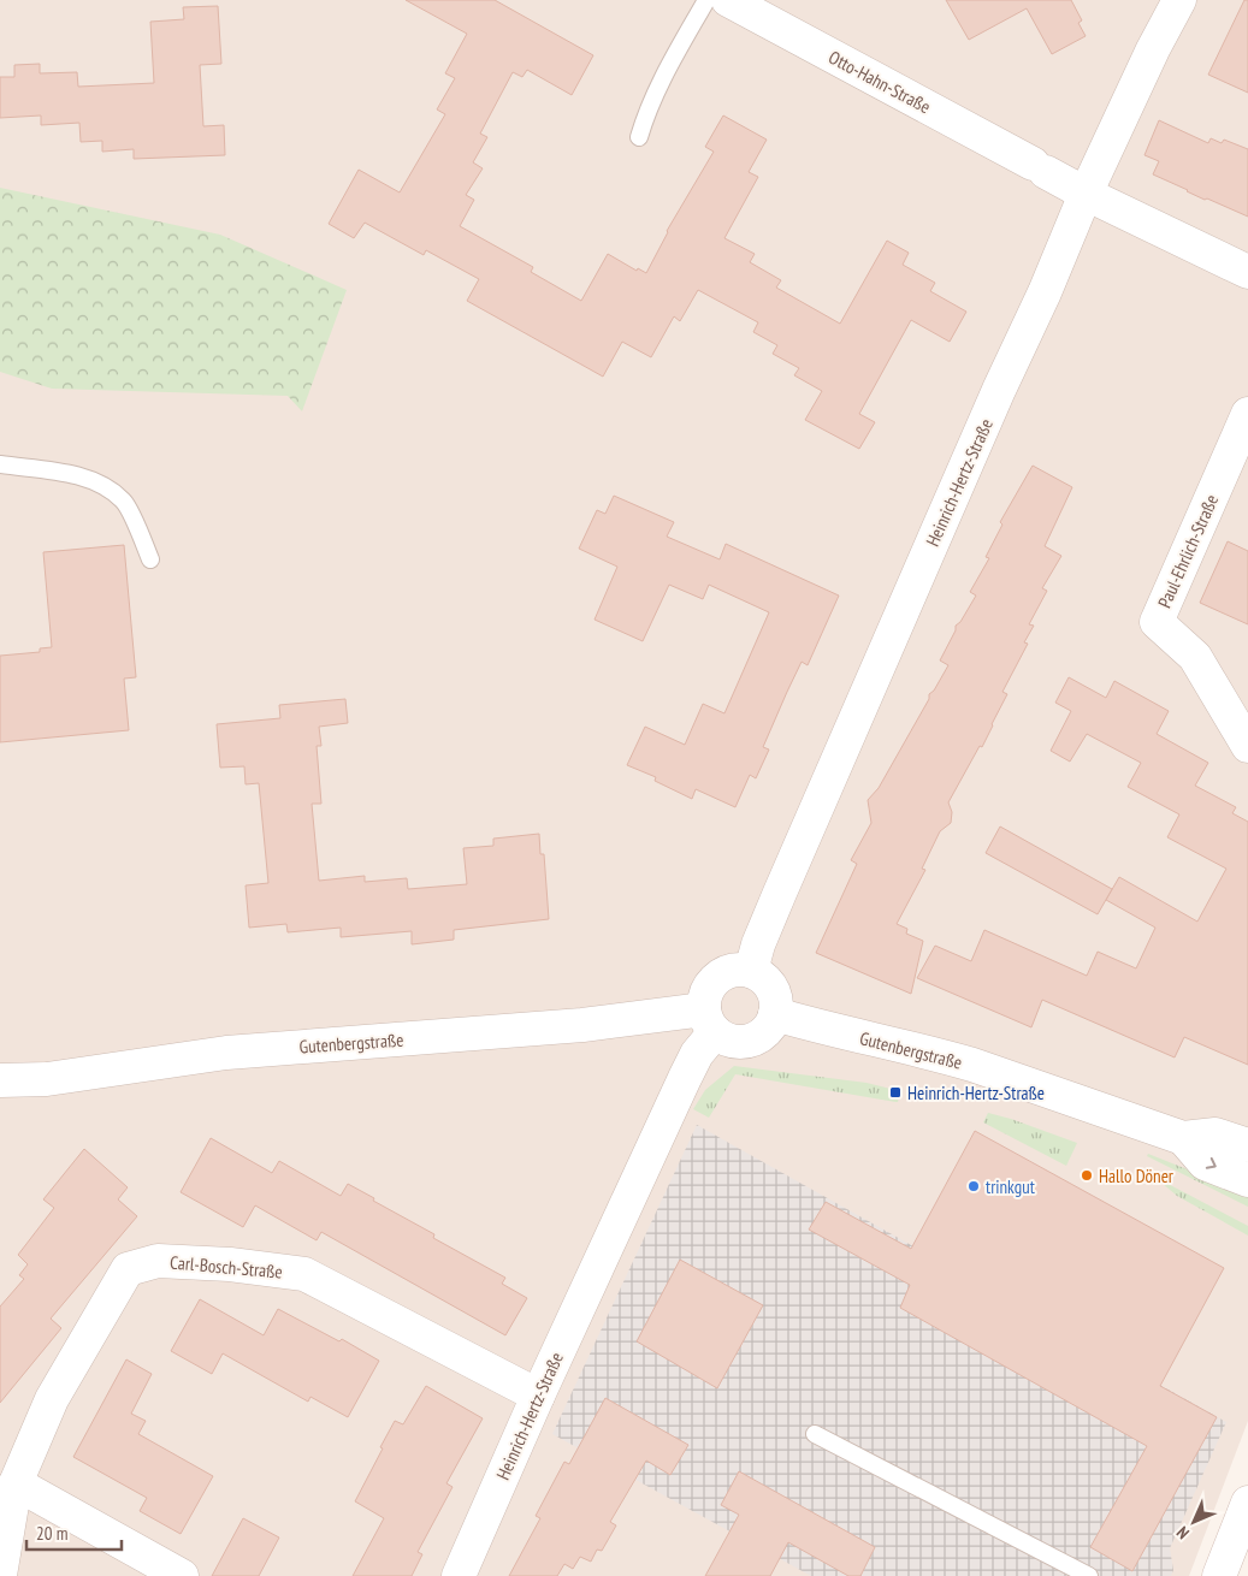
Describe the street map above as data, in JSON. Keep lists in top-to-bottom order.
{
  "streets": {
    "street": [
      "Otto-Hahn-Straße",
      "Heinrich-Hertz-Straße",
      "Paul-Ehrlich-Straße",
      "Gutenbergstraße",
      "Carl-Bosch-Straße"
    ]
  },
  "crossings": [
    ["Otto-Hahn-Straße", "Heinrich-Hertz-Straße"],
    ["Heinrich-Hertz-Straße", "Gutenbergstraße"],
    ["Heinrich-Hertz-Straße", "Carl-Bosch-Straße"]
  ],
  "places": {
    "transit": ["Heinrich-Hertz-Straße"],
    "other": ["Hallo Döner", "trinkgut"]
  },
  "scale_bar": "20 m",
  "north": "bottom left"
}
